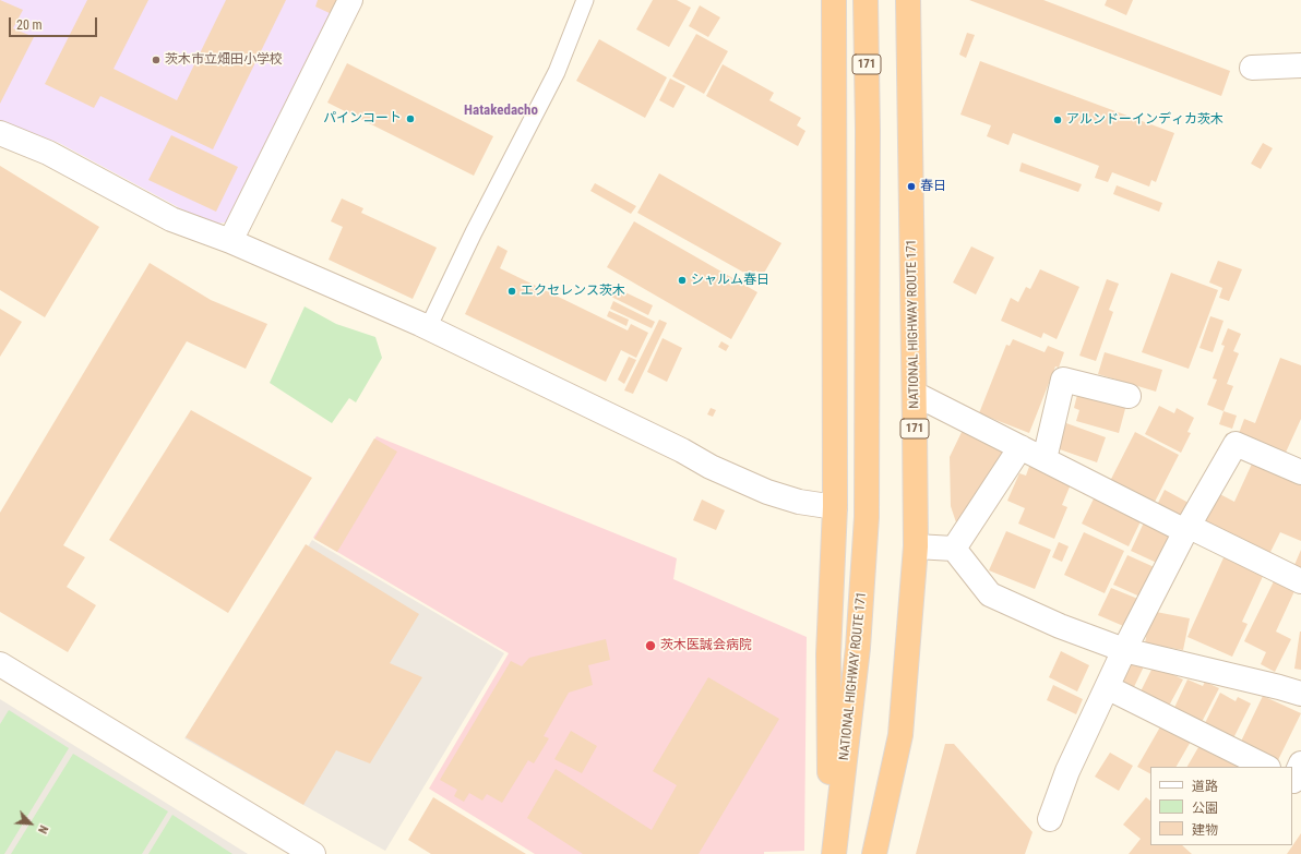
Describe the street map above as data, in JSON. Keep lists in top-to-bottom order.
{
  "streets": {
    "highway": ["171", "NATIONAL HIGHWAY ROUTE 171"]
  },
  "districts": ["Hatakedacho"],
  "places": [
    "茨木市立畑田小学校",
    "パインコート",
    "アルンドーインディカ茨木",
    "春日",
    "シャルム春日",
    "エクセレンス茨木",
    "茨木医誠会病院"
  ],
  "legend": ["道路", "公園", "建物"],
  "scale_bar": "20 m",
  "north": "bottom right"
}
